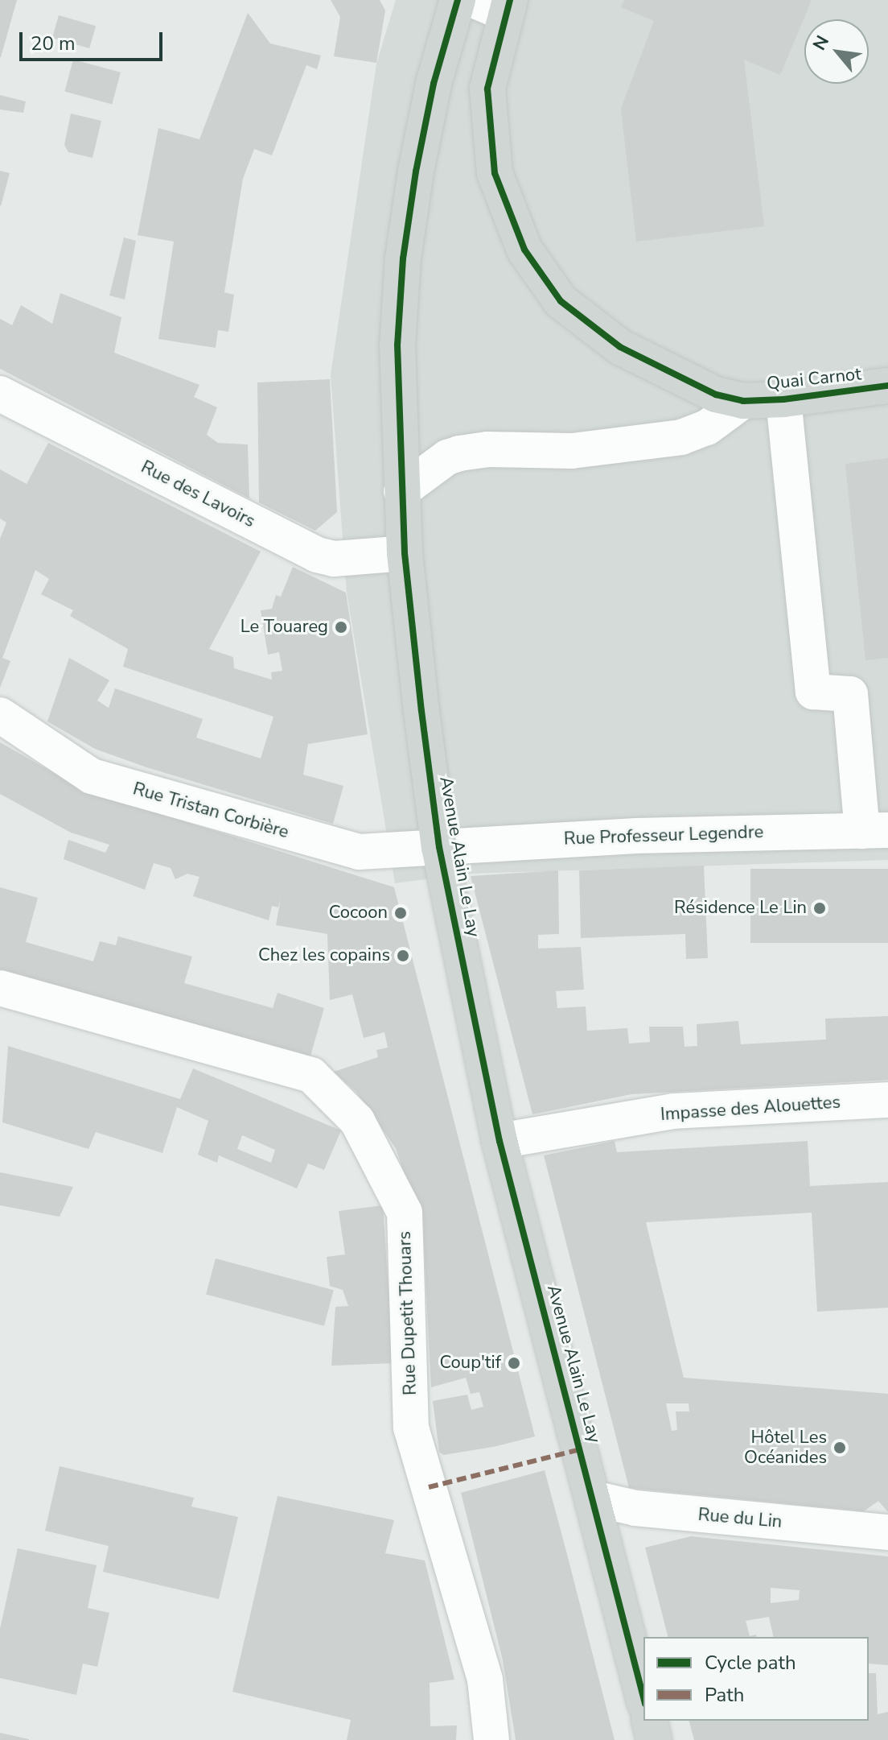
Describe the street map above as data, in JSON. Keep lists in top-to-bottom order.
{
  "streets": {
    "main road": ["Quai Carnot", "Avenue Alain Le Lay"],
    "street": [
      "Rue des Lavoirs",
      "Rue Tristan Corbière",
      "Rue Professeur Legendre",
      "Impasse des Alouettes",
      "Rue Dupetit Thouars",
      "Rue du Lin"
    ]
  },
  "crossings": [
    ["Quai Carnot", "Avenue Alain Le Lay"],
    ["Rue des Lavoirs", "Avenue Alain Le Lay"],
    ["Rue Tristan Corbière", "Rue Professeur Legendre"],
    ["Rue Tristan Corbière", "Avenue Alain Le Lay"],
    ["Rue Professeur Legendre", "Avenue Alain Le Lay"],
    ["Avenue Alain Le Lay", "Impasse des Alouettes"],
    ["Avenue Alain Le Lay", "Rue du Lin"]
  ],
  "places": [
    "Le Touareg",
    "Résidence Le Lin",
    "Cocoon",
    "Chez les copains",
    "Coup'tif",
    "Hôtel Les Océanides"
  ],
  "legend": ["Cycle path", "Path"],
  "scale_bar": "20 m",
  "north": "top left"
}
